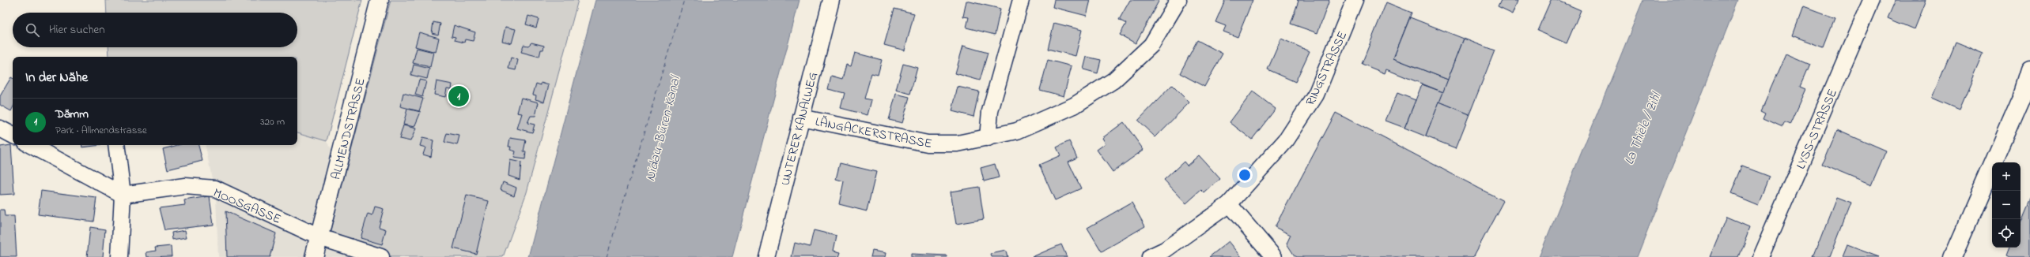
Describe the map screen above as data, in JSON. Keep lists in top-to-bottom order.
{
  "streets": {
    "main road": ["ALLMENDSTRASSE"],
    "street": [
      "RINGSTRASSE",
      "UNTERER KANALWEG",
      "LYSS-STRASSE",
      "LÄNGACKERSTRASSE",
      "MOOSGASSE"
    ]
  },
  "crossings": [
    ["ALLMENDSTRASSE", "MOOSGASSE"],
    ["UNTERER KANALWEG", "LÄNGACKERSTRASSE"]
  ],
  "water": ["Nidau-Büren-Kanal", "La Thièle / Zihl"],
  "page": {
    "search": "Hier suchen",
    "heading": "In der Nähe",
    "pins": "1",
    "list": [
      {
        "mark": "1",
        "name": "Dämm",
        "note": "Park · Allmendstrasse",
        "value": "320 m"
      }
    ],
    "map_buttons": ["+", "−"]
  }
}
